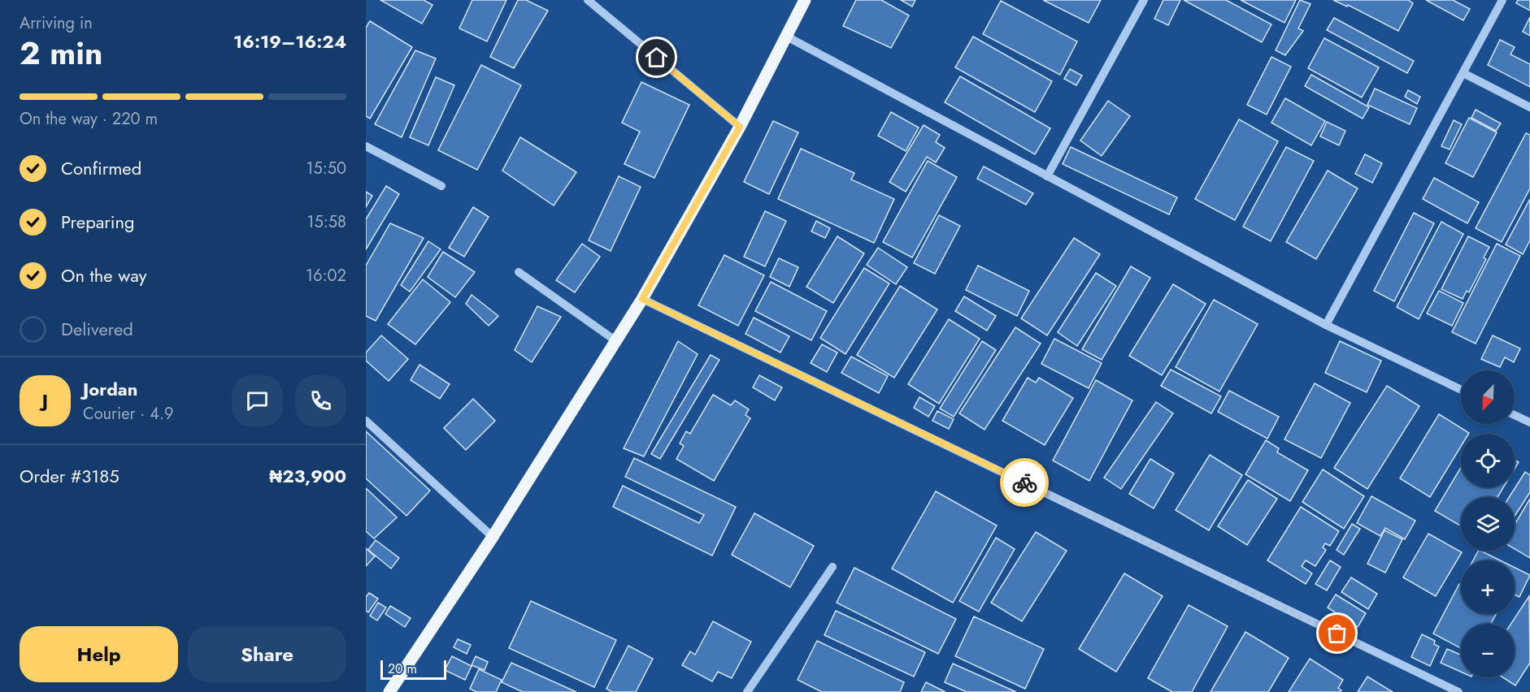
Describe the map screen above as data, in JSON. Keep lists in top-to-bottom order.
{
  "scale_bar": "20 m",
  "north": "bottom left",
  "page": {
    "heading": ["2 min", "Arriving in", "16:19–16:24"],
    "panel": [
      "Jordan",
      "Courier · 4.9",
      "Order #3185",
      "₦23,900"
    ],
    "bar": "On the way · 220 m",
    "list": [
      ["Confirmed", "15:50"],
      ["Preparing", "15:58"],
      ["On the way", "16:02"],
      "Delivered"
    ],
    "map_buttons": ["+", "−"],
    "round": "J",
    "buttons": ["Help", "Share"],
    "scale": "20 m"
  }
}
